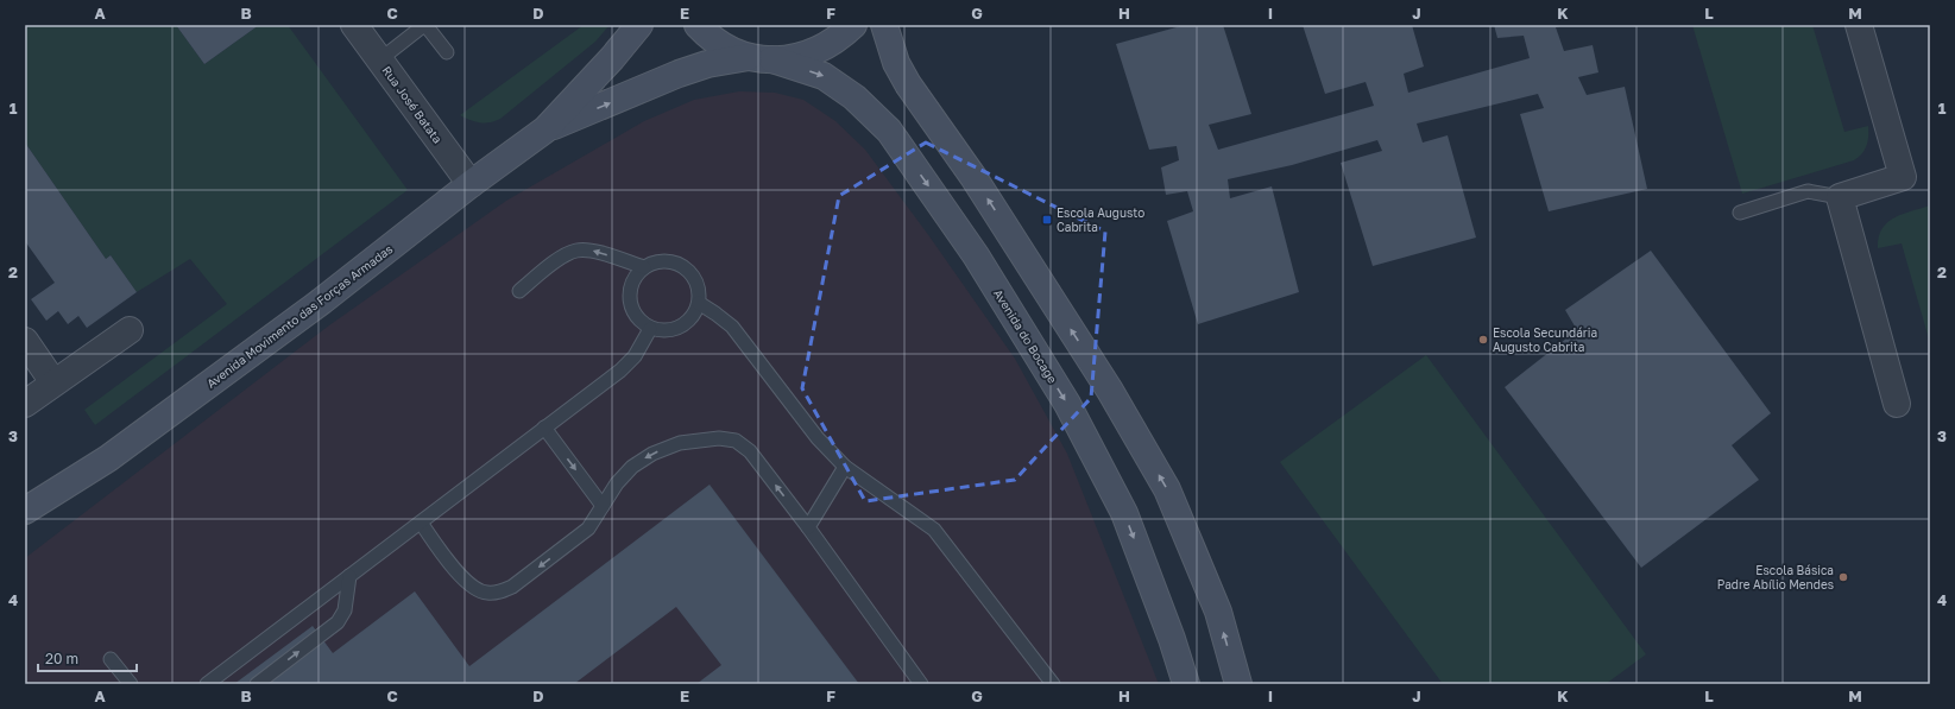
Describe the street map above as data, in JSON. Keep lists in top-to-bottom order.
{
  "streets": {
    "main road": ["Avenida Movimento das Forças Armadas", "Avenida do Bocage"],
    "street": ["Rua José Batata"]
  },
  "crossings": [
    ["Rua José Batata", "Avenida Movimento das Forças Armadas"],
    ["Avenida Movimento das Forças Armadas", "Avenida do Bocage"]
  ],
  "places": {
    "transit": ["Escola Augusto Cabrita"],
    "other": ["Escola Secundária Augusto Cabrita", "Escola Básica Padre Abílio Mendes"]
  },
  "scale_bar": "20 m",
  "grid": {
    "columns": [
      "A",
      "B",
      "C",
      "D",
      "E",
      "F",
      "G",
      "H",
      "I",
      "J",
      "K",
      "L",
      "M"
    ],
    "rows": [
      "1",
      "2",
      "3",
      "4"
    ]
  }
}
